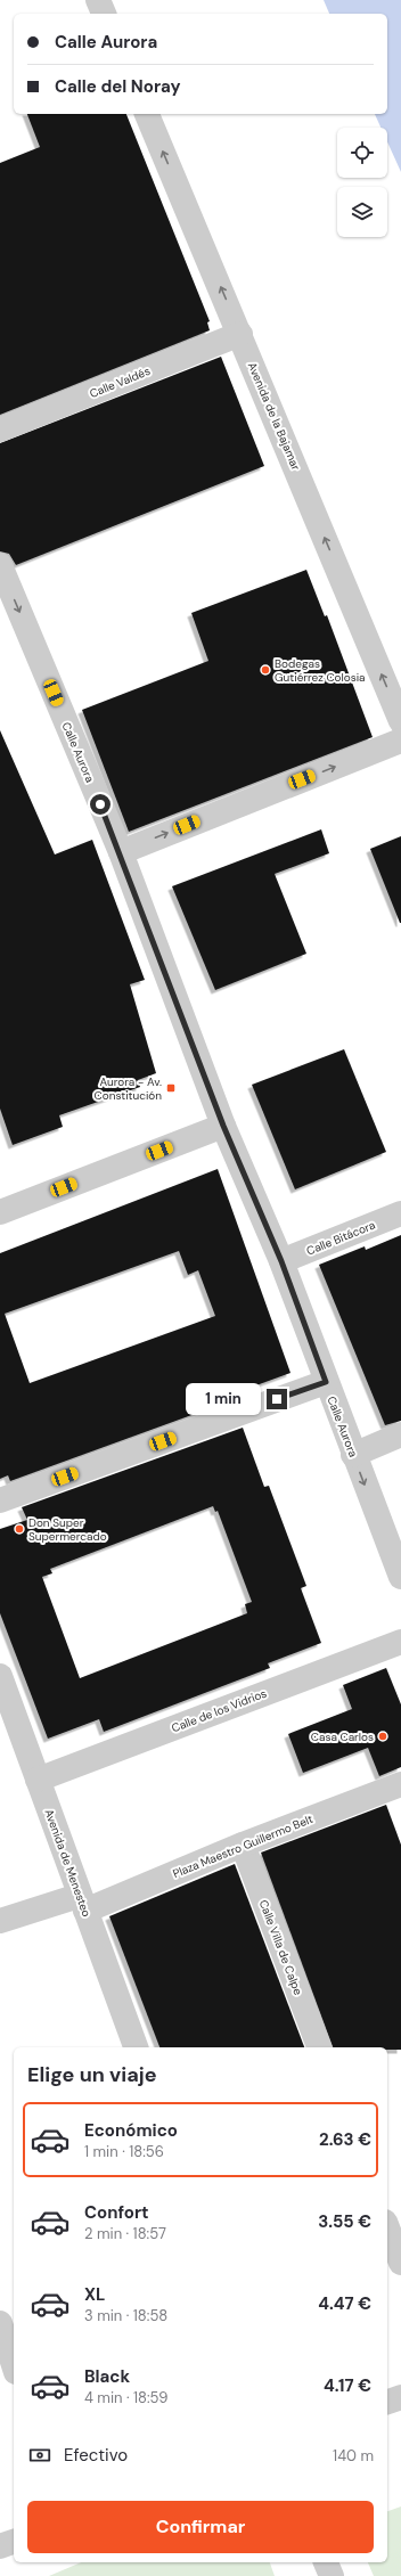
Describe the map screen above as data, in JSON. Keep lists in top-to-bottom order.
{
  "streets": {
    "street": [
      "Calle Valdés",
      "Avenida de la Bajamar",
      "Calle Aurora",
      "Calle Bitácora",
      "Calle de los Vidrios",
      "Plaza Maestro Guillermo Belt",
      "Avenida de Menesteo",
      "Calle Villa de Calpe"
    ]
  },
  "crossings": [
    ["Calle Valdés", "Avenida de la Bajamar"],
    ["Calle Aurora", "Calle Bitácora"],
    ["Calle de los Vidrios", "Avenida de Menesteo"],
    ["Plaza Maestro Guillermo Belt", "Avenida de Menesteo"],
    ["Plaza Maestro Guillermo Belt", "Calle Villa de Calpe"]
  ],
  "one_way": ["Avenida de la Bajamar", "Calle Aurora"],
  "places": {
    "other": ["Bodegas Gutiérrez Colosia", "Don Super Supermercado", "Casa Carlos"],
    "transit": ["Aurora - Av. Constitución"]
  },
  "page": {
    "banner": ["Calle Aurora", "Calle del Noray"],
    "bubble": "1 min",
    "heading": "Elige un viaje",
    "list": [
      {
        "name": "Económico",
        "note": "1 min · 18:56",
        "value": "2.63 €"
      },
      {
        "name": "Confort",
        "note": "2 min · 18:57",
        "value": "3.55 €"
      },
      {
        "name": "XL",
        "note": "3 min · 18:58",
        "value": "4.47 €"
      },
      {
        "name": "Black",
        "note": "4 min · 18:59",
        "value": "4.17 €"
      }
    ],
    "pay": ["Efectivo", "140 m"],
    "buttons": "Confirmar"
  }
}
